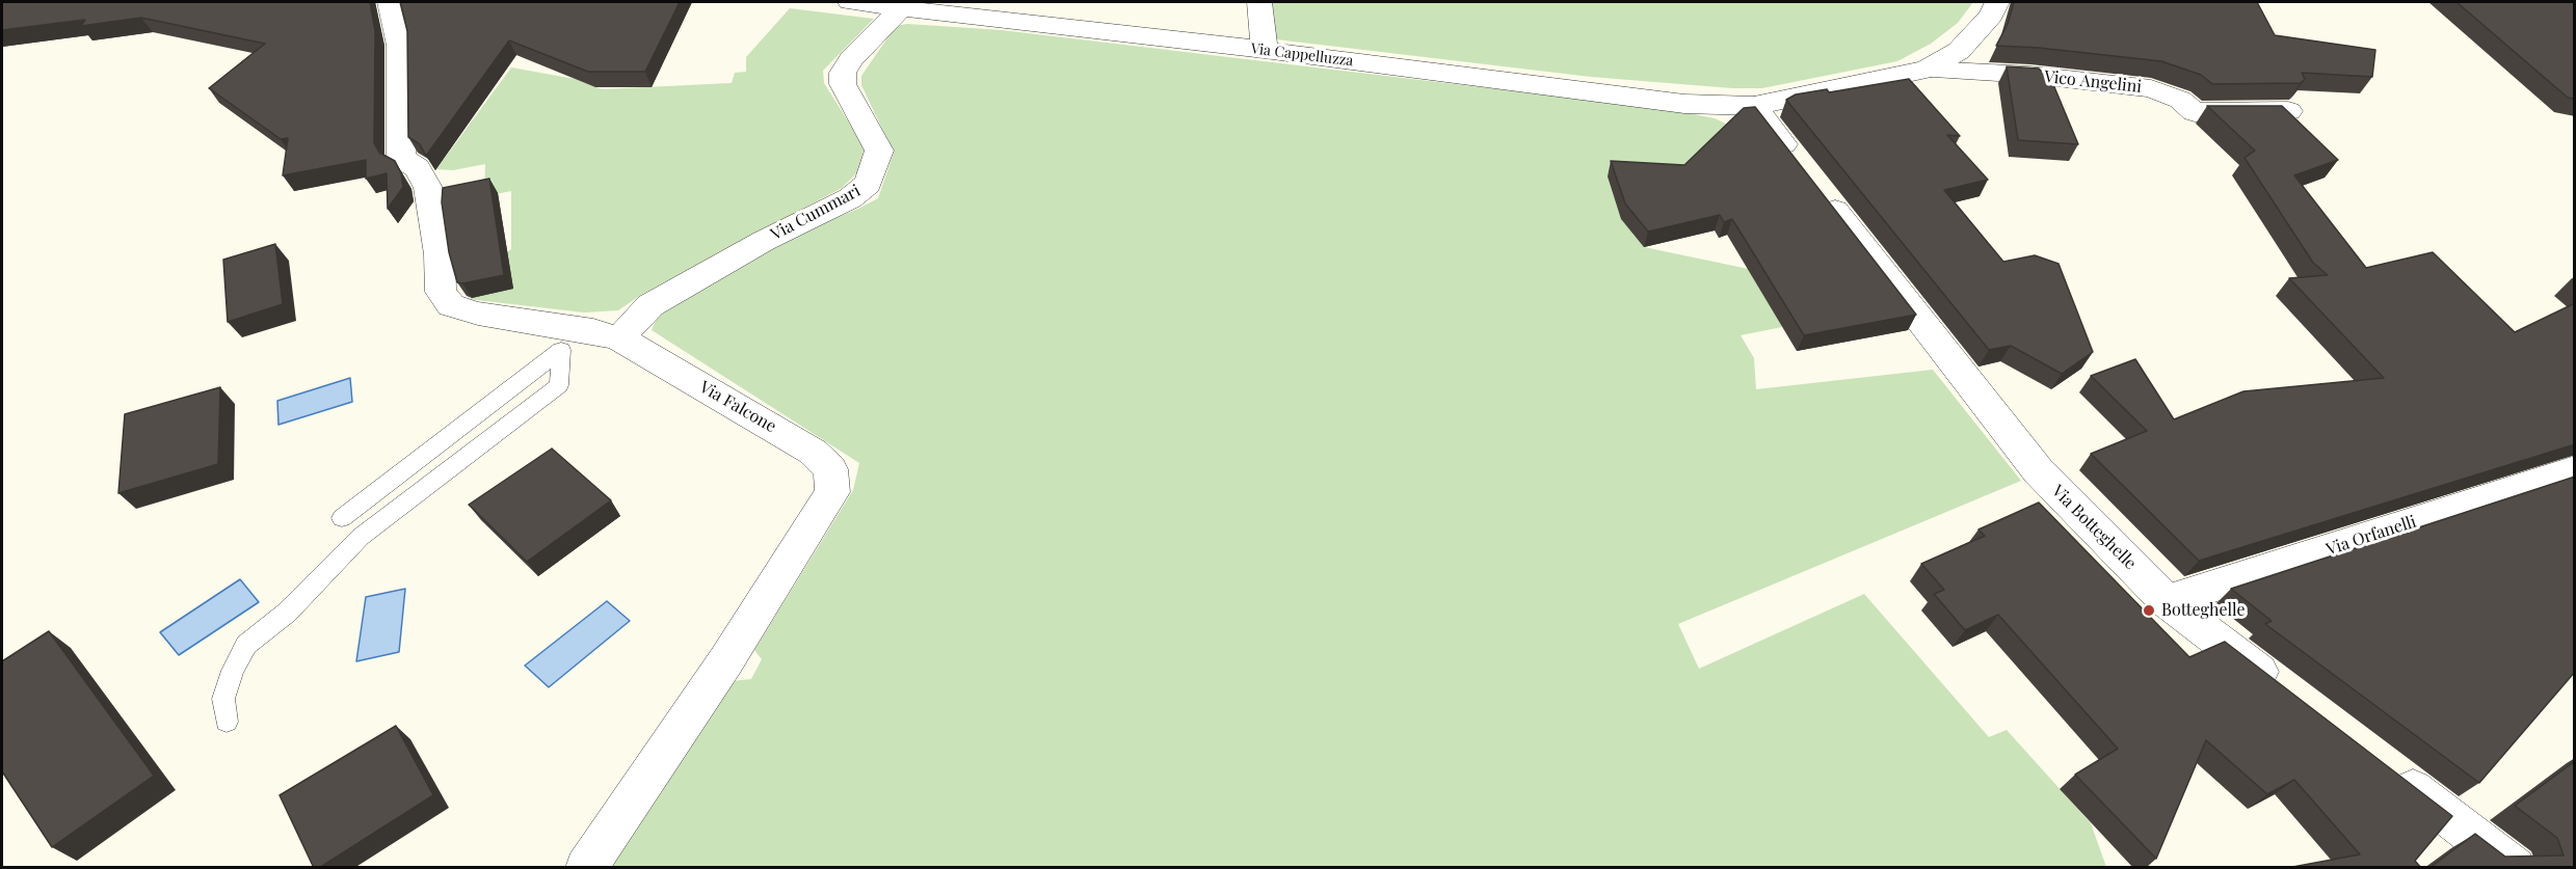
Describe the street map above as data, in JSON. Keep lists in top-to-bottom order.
{
  "streets": {
    "street": [
      "Via Cappelluzza",
      "Vico Angelini",
      "Via Cummari",
      "Via Falcone",
      "Via Botteghelle",
      "Via Orfanelli"
    ]
  },
  "crossings": [
    ["Via Cappelluzza", "Vico Angelini"],
    ["Via Cappelluzza", "Via Cummari"],
    ["Via Cappelluzza", "Via Botteghelle"],
    ["Via Cummari", "Via Falcone"],
    ["Via Botteghelle", "Via Orfanelli"]
  ],
  "places": ["Botteghelle"]
}
